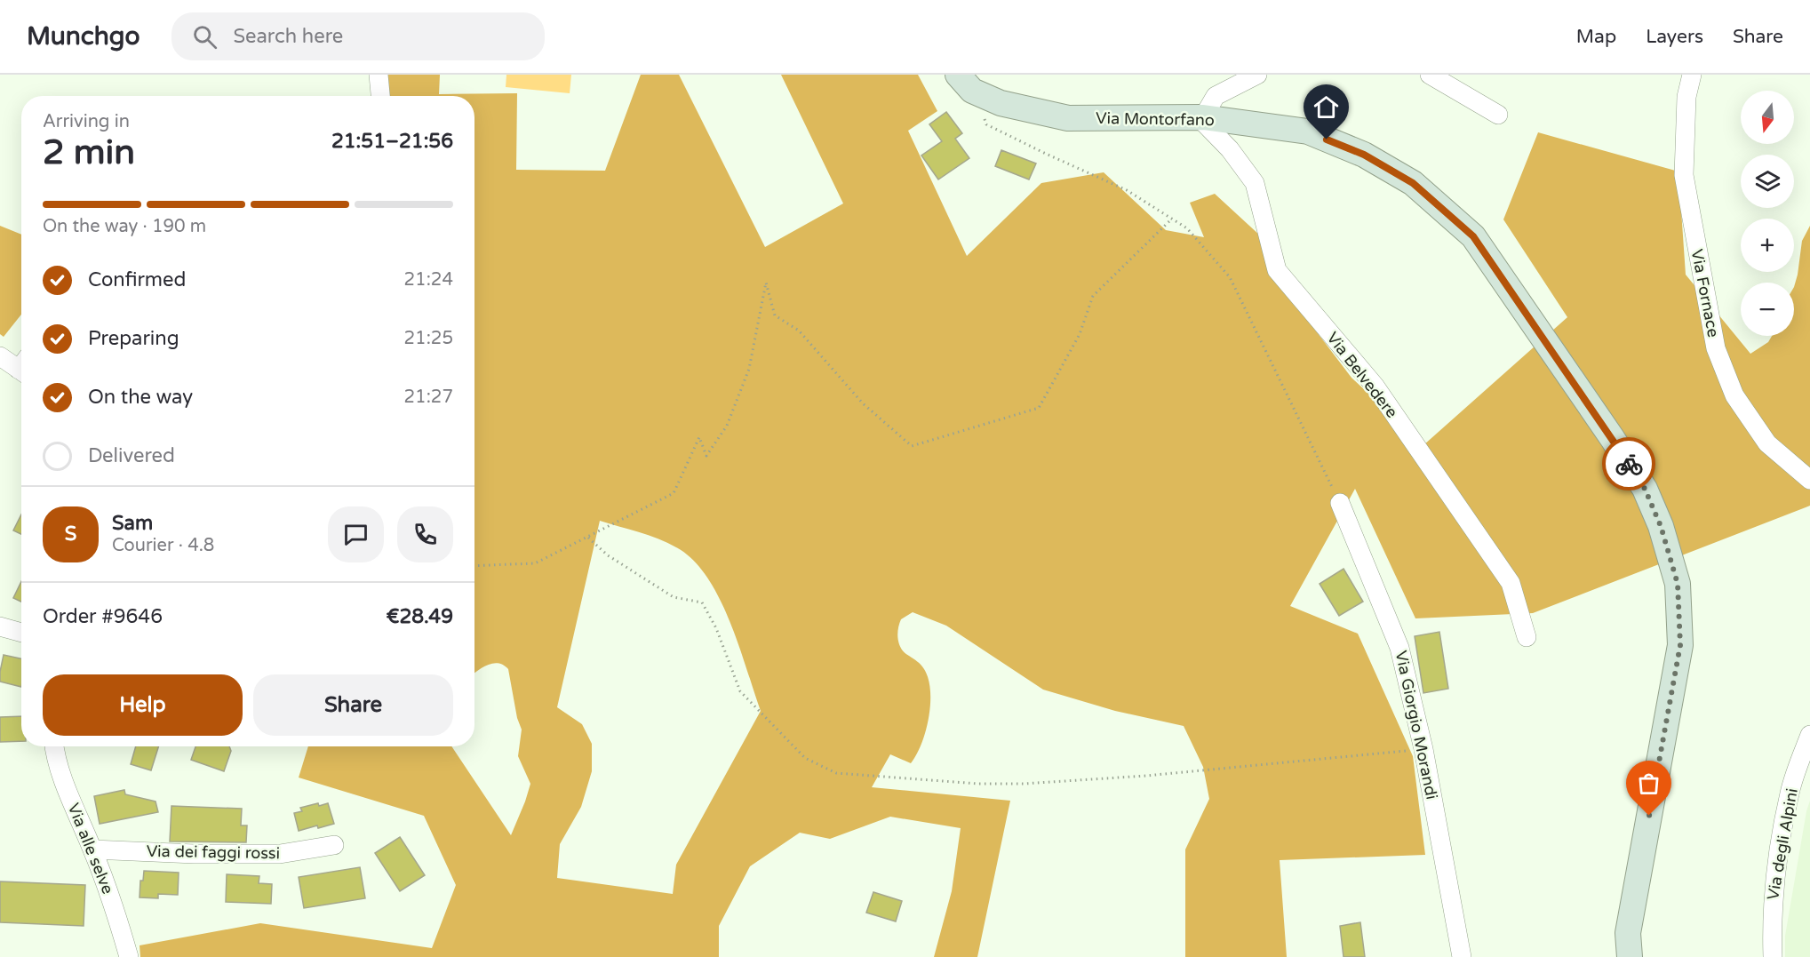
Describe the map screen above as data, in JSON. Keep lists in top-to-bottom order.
{
  "streets": {
    "street": [
      "Via Montorfano",
      "Via Fornace",
      "Via Belvedere",
      "Via Giorgio Morandi",
      "Via degli Alpini",
      "Via alle selve",
      "Via dei faggi rossi"
    ]
  },
  "crossings": [
    ["Via Montorfano", "Via Belvedere"],
    ["Via alle selve", "Via dei faggi rossi"]
  ],
  "north": "bottom",
  "page": {
    "header": "Munchgo",
    "search": "Search here",
    "nav": ["Map", "Layers", "Share"],
    "map_buttons": ["+", "−"],
    "heading": ["2 min", "Arriving in", "21:51–21:56"],
    "panel": [
      "Sam",
      "Courier · 4.8",
      "Order #9646",
      "€28.49"
    ],
    "bar": "On the way · 190 m",
    "list": [
      ["Confirmed", "21:24"],
      ["Preparing", "21:25"],
      ["On the way", "21:27"],
      "Delivered"
    ],
    "round": "S",
    "buttons": ["Help", "Share"]
  }
}
